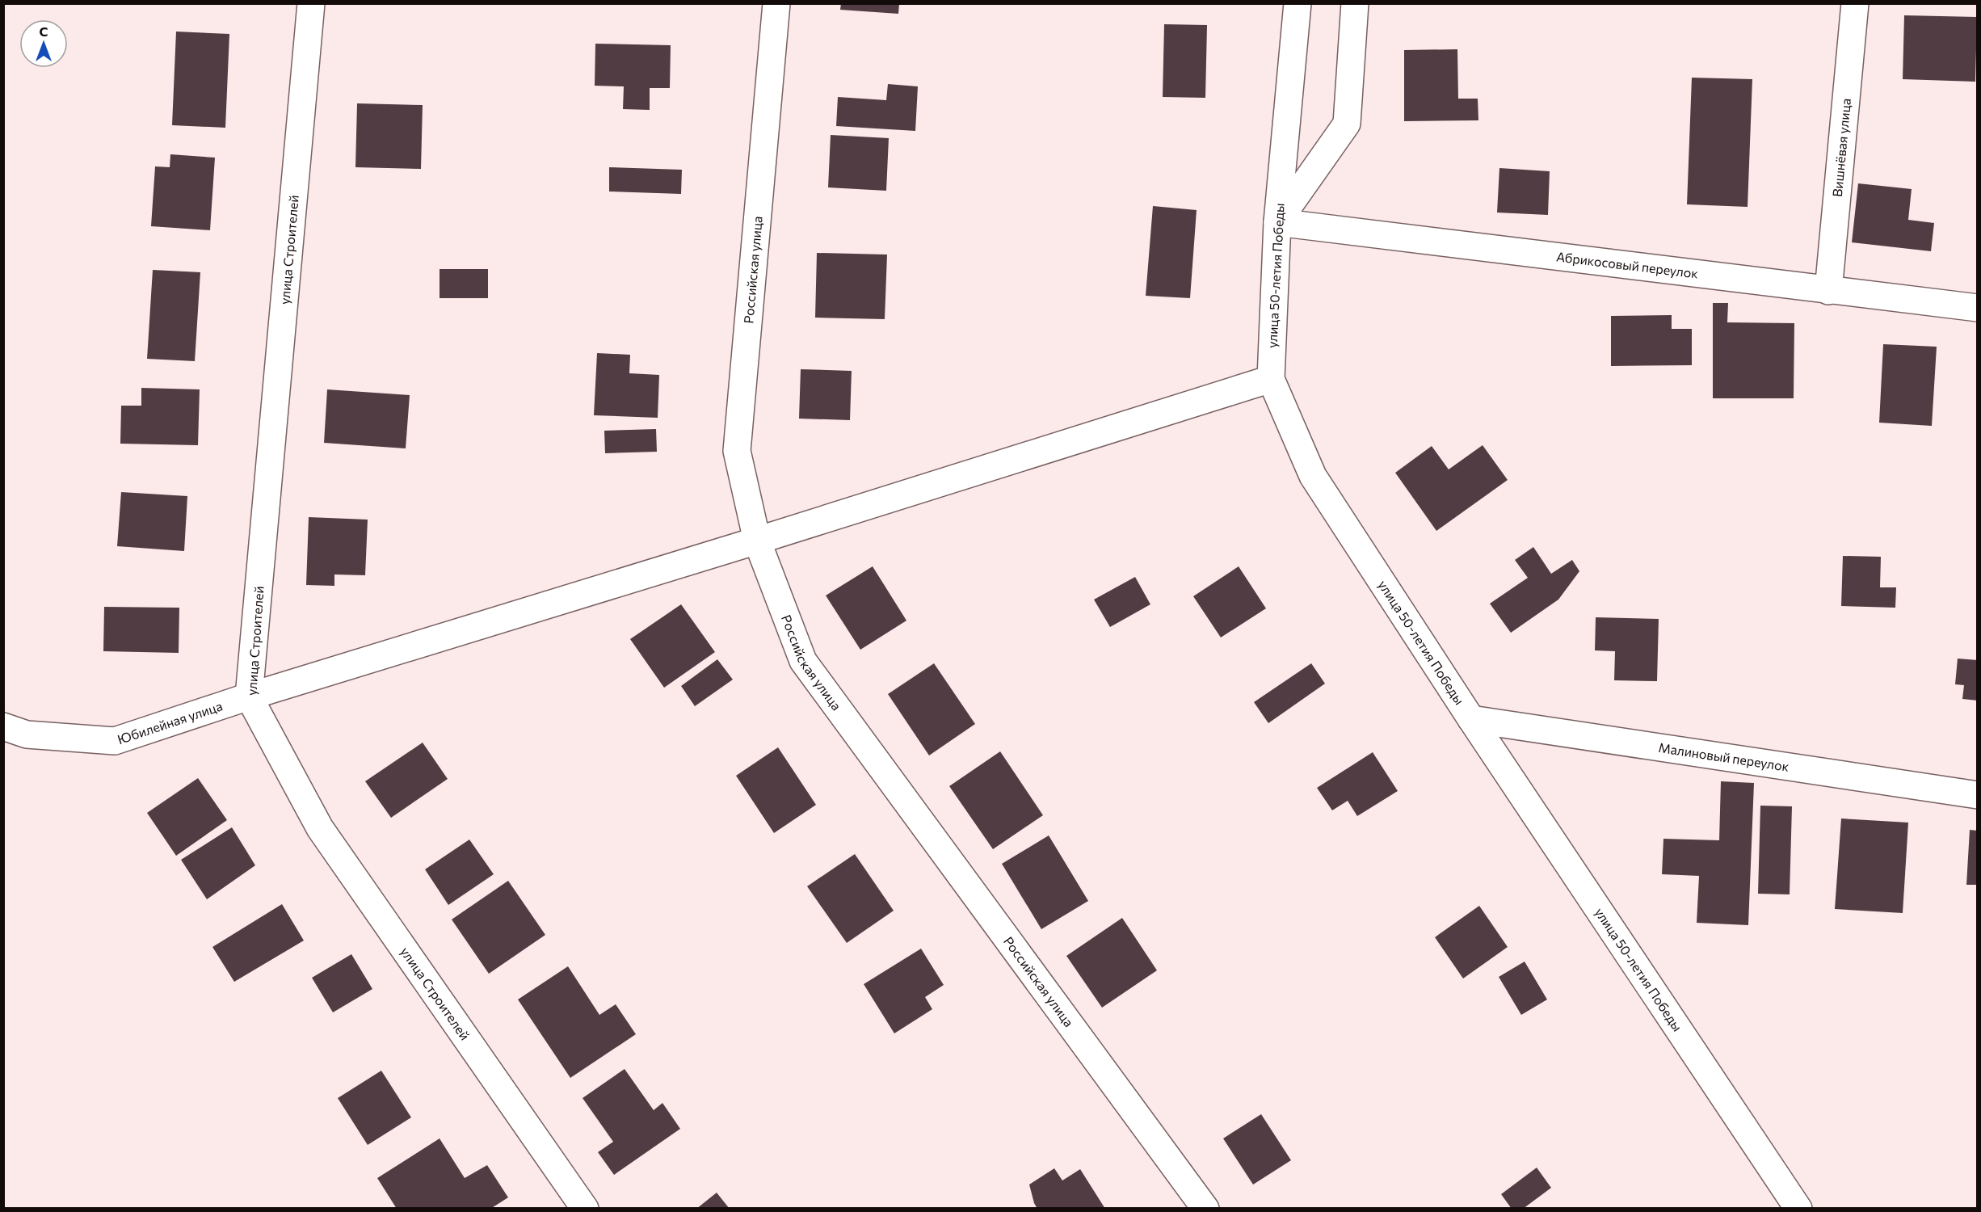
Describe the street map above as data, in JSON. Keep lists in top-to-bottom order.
{
  "streets": {
    "street": [
      "Вишнёвая улица",
      "улица Строителей",
      "Абрикосовый переулок",
      "Российская улица",
      "улица 50-летия Победы",
      "Юбилейная улица",
      "Малиновый переулок"
    ]
  },
  "crossings": [
    ["Вишнёвая улица", "Абрикосовый переулок"],
    ["улица Строителей", "Юбилейная улица"],
    ["Абрикосовый переулок", "улица 50-летия Победы"],
    ["Российская улица", "Юбилейная улица"],
    ["улица 50-летия Победы", "Юбилейная улица"],
    ["улица 50-летия Победы", "Малиновый переулок"]
  ],
  "north": "top"
}
